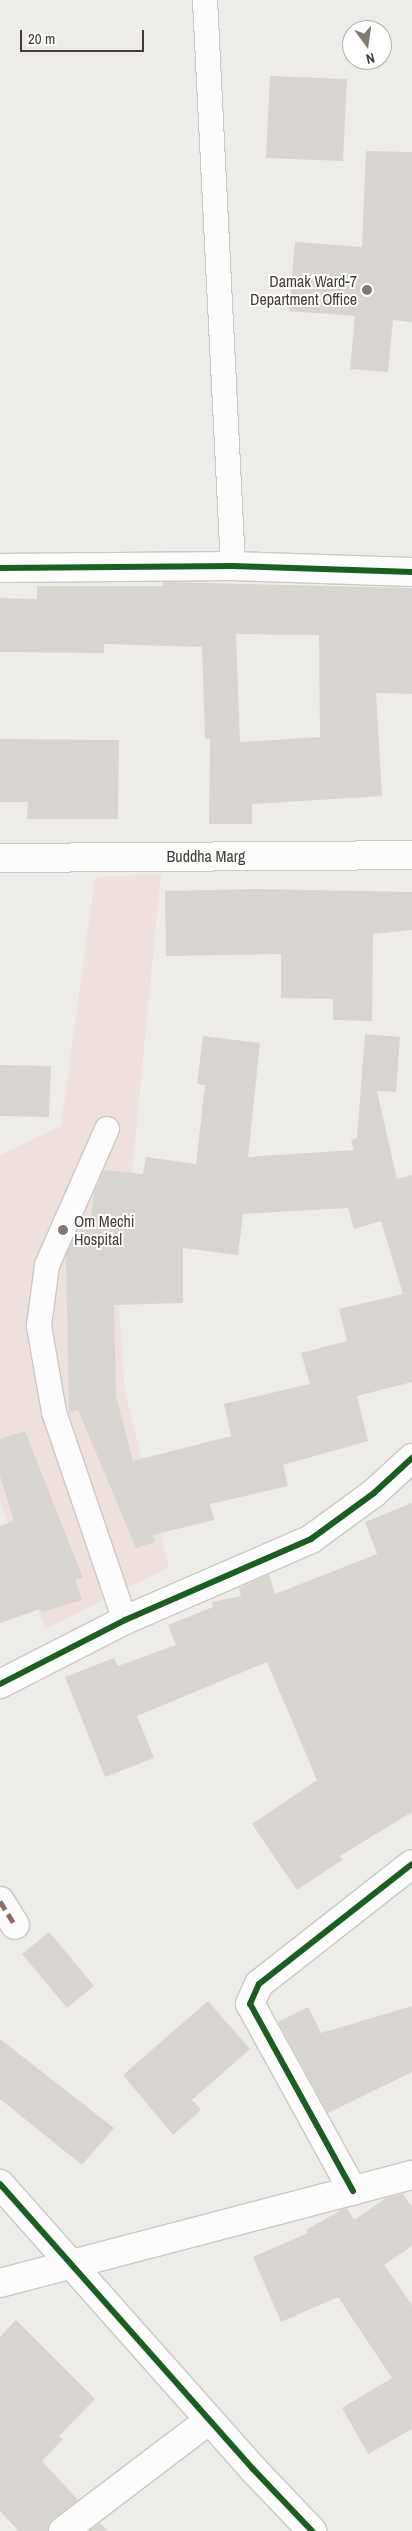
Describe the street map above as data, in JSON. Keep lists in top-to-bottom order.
{
  "streets": {
    "street": ["Buddha Marg"]
  },
  "places": ["Damak Ward-7 Department Office", "Om Mechi Hospital"],
  "scale_bar": "20 m",
  "north": "bottom"
}
